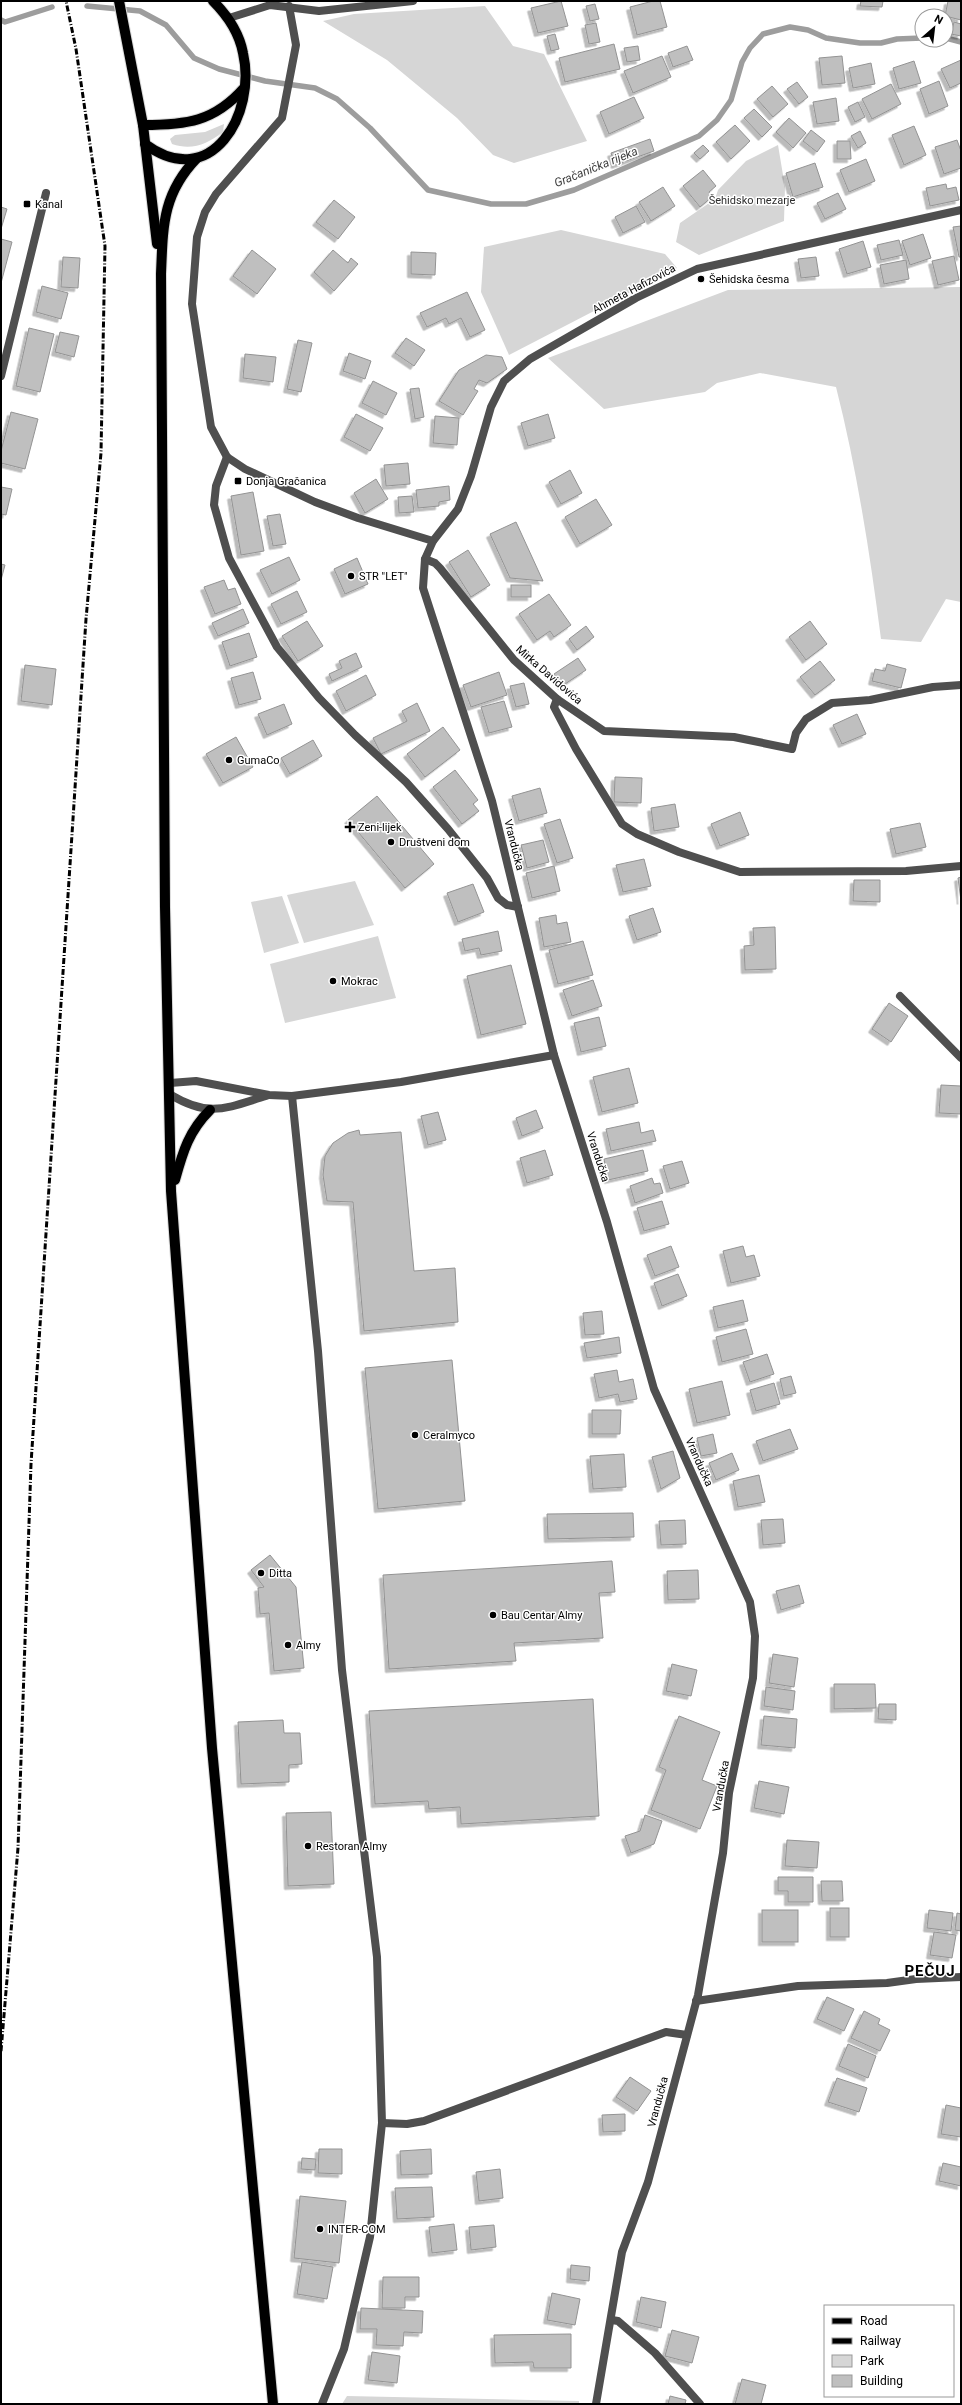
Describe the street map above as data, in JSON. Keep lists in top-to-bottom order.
{
  "streets": {
    "street": ["Ahmeta Hafizovića", "Mirka Davidovića", "Vrandučka"]
  },
  "crossings": [
    ["Ahmeta Hafizovića", "Vrandučka"],
    ["Mirka Davidovića", "Vrandučka"]
  ],
  "districts": ["PEČUJ"],
  "water": ["Gračanička rijeka"],
  "parks": ["Šehidsko mezarje"],
  "places": {
    "transit": ["Kanal", "Donja Gračanica"],
    "other": [
      "Šehidska česma",
      "STR \"LET\"",
      "GumaCo",
      "Društveni dom",
      "Mokrac",
      "Ceralmyco",
      "Ditta",
      "Bau Centar Almy",
      "Almy",
      "Restoran Almy",
      "INTER-COM"
    ],
    "health": ["Zeni-lijek"]
  },
  "legend": [
    "Road",
    "Railway",
    "Park",
    "Building"
  ],
  "north": "top right"
}
